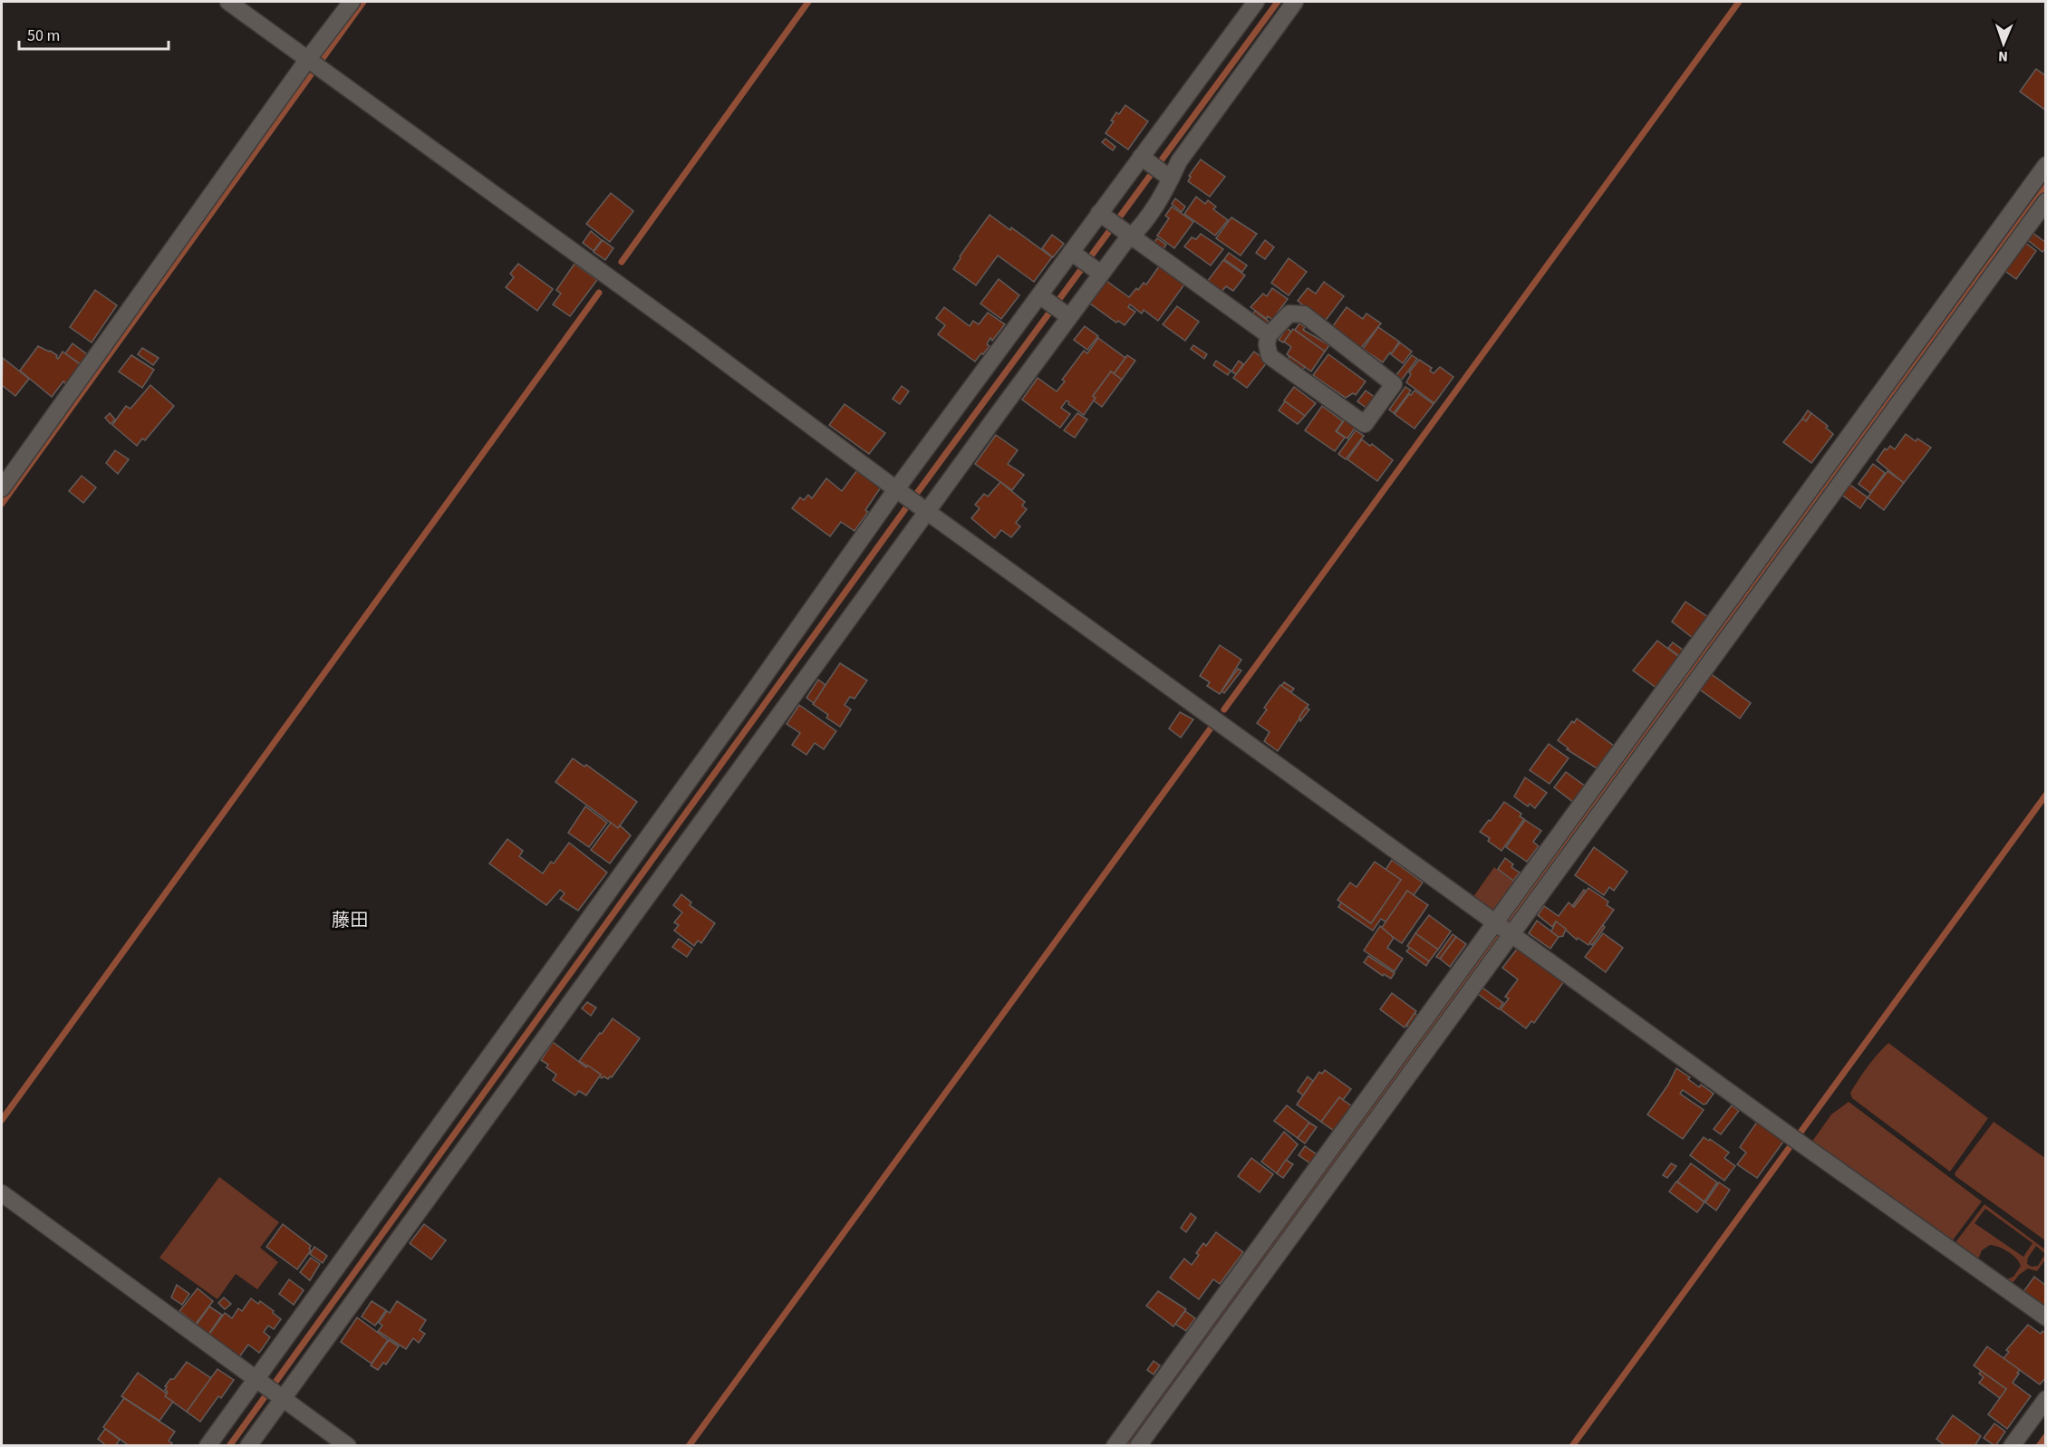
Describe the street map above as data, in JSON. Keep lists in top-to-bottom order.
{
  "districts": ["藤田"],
  "scale_bar": "50 m",
  "north": "bottom"
}
